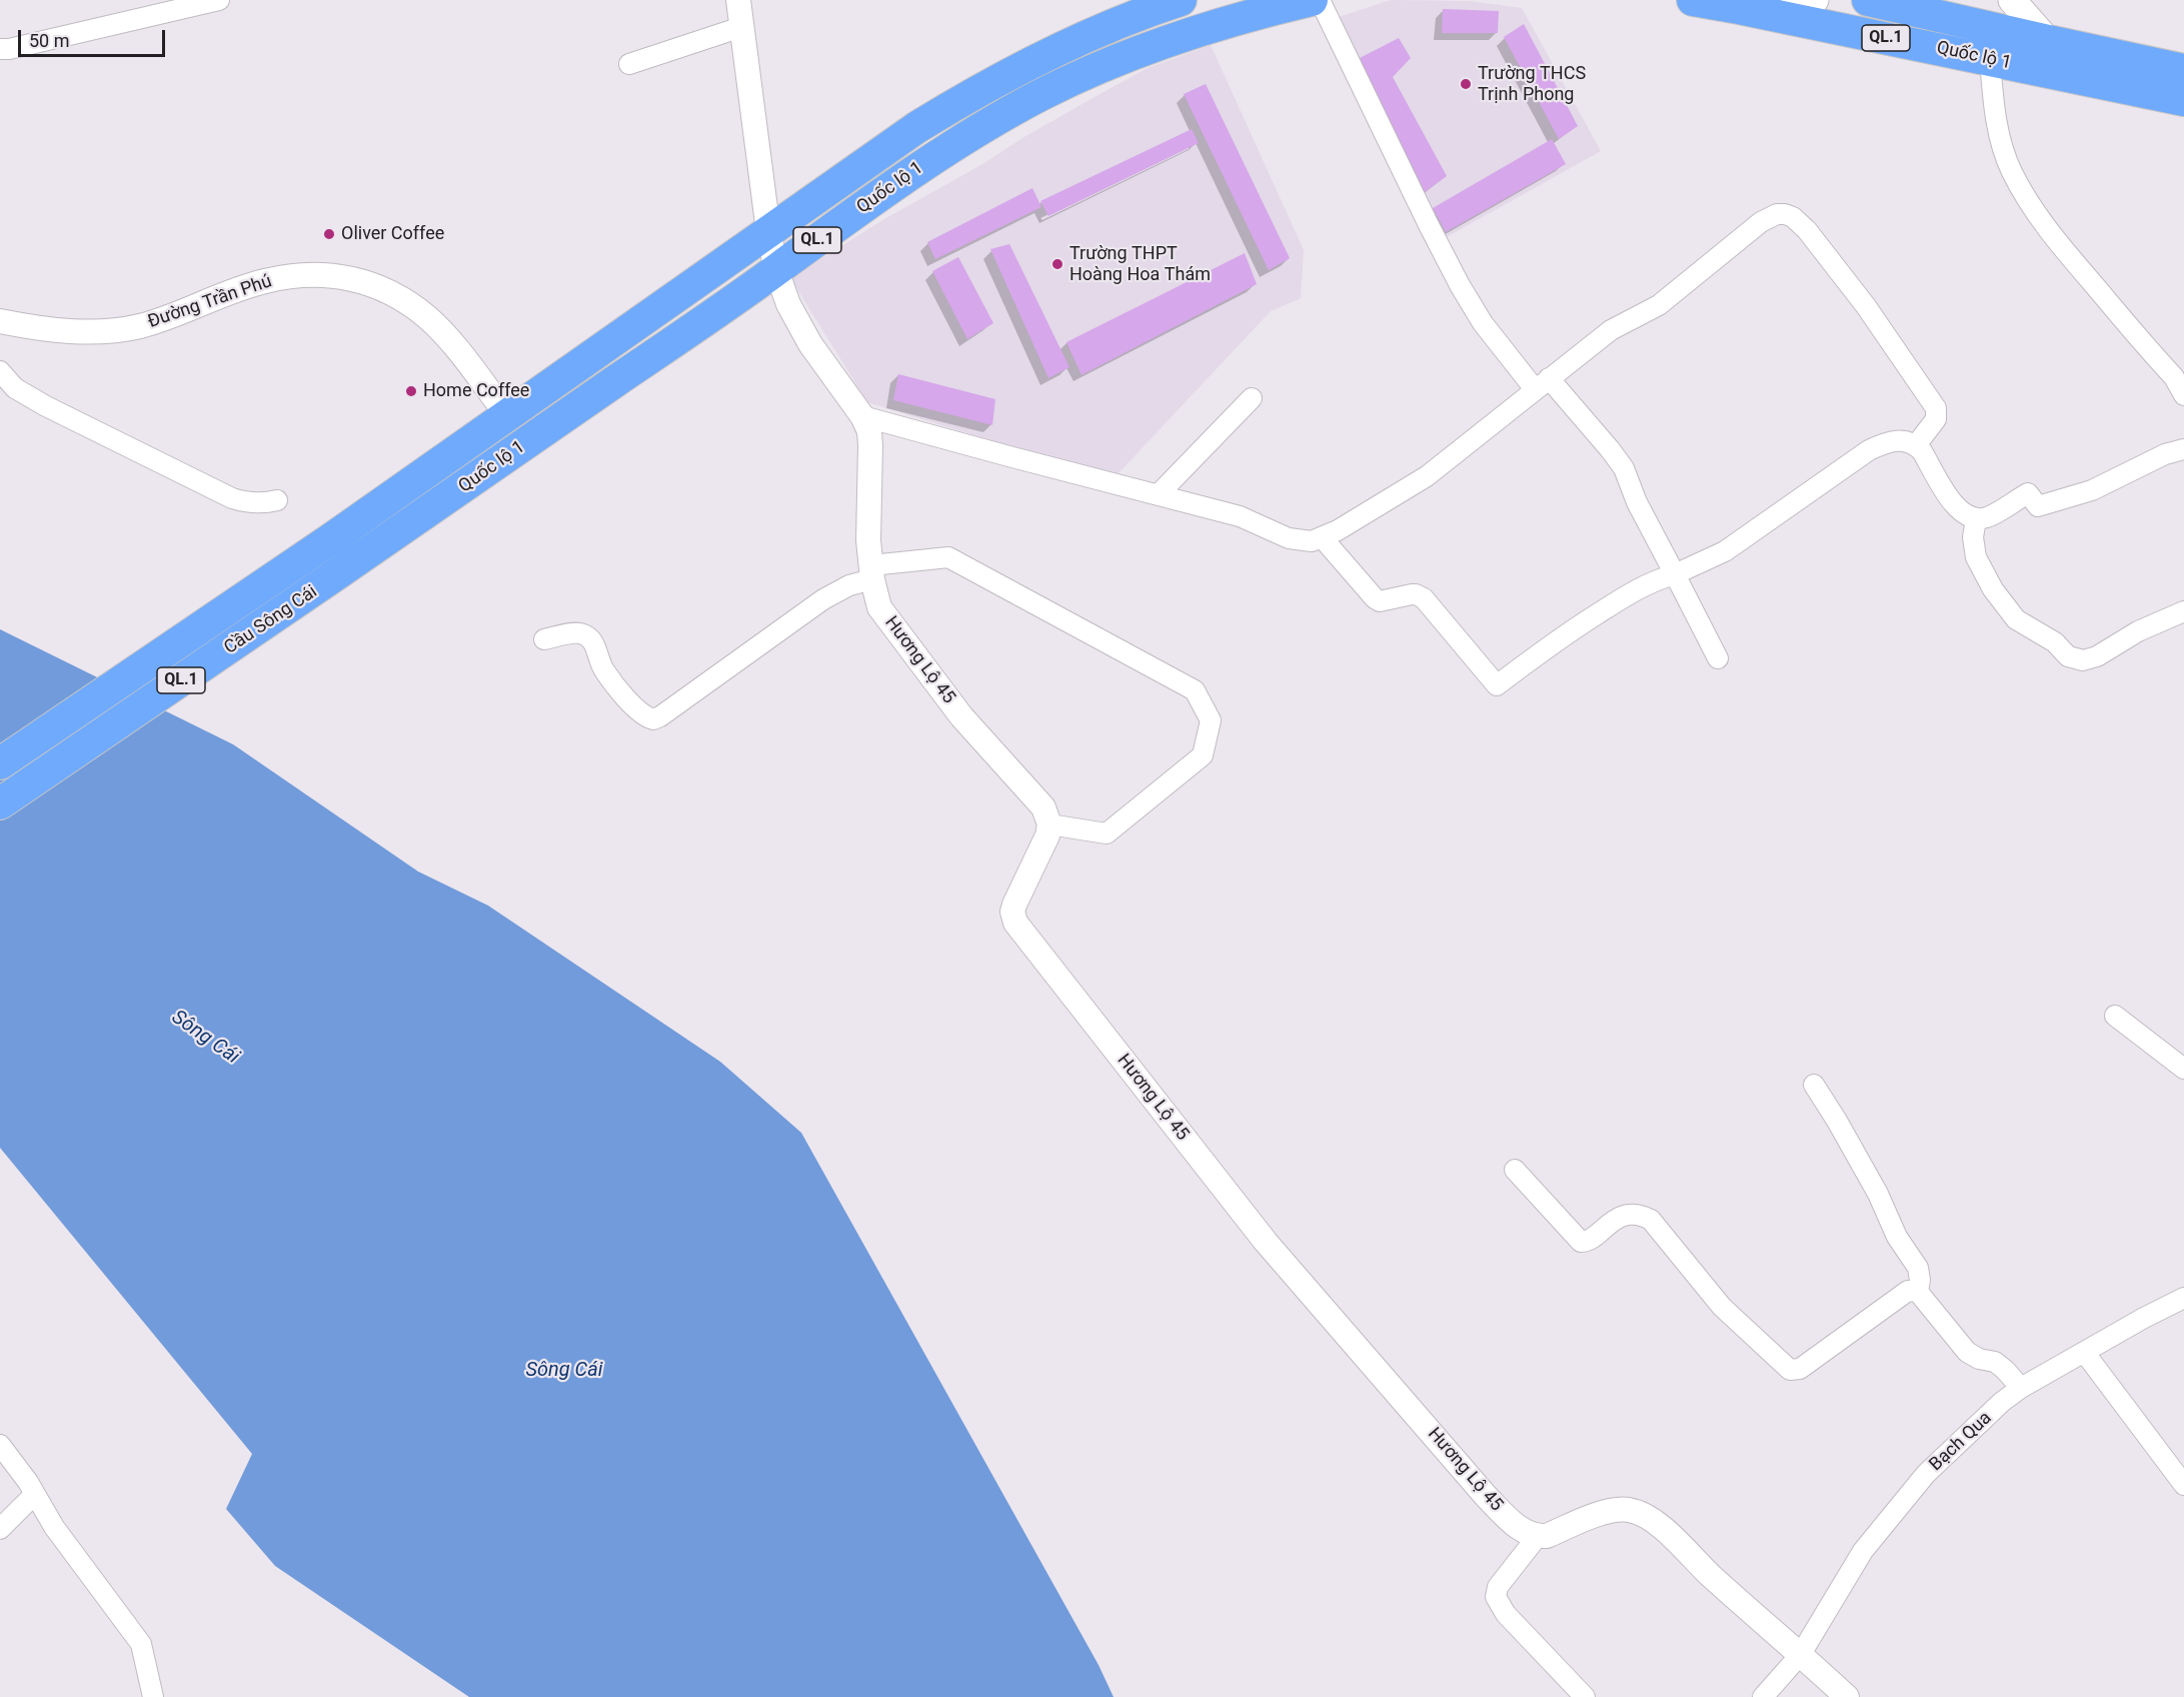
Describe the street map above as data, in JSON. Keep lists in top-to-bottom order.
{
  "streets": {
    "highway": ["QL.1", "Quốc lộ 1", "Cầu Sông Cái"],
    "street": ["Đường Trần Phú", "Hương Lộ 45", "Bạch Qua"]
  },
  "crossings": [
    ["Quốc lộ 1", "Đường Trần Phú"],
    ["Quốc lộ 1", "Cầu Sông Cái"],
    ["Quốc lộ 1", "Hương Lộ 45"]
  ],
  "water": ["Sông Cái"],
  "places": [
    "Trường THCS Trịnh Phong",
    "Oliver Coffee",
    "Trường THPT Hoàng Hoa Thám",
    "Home Coffee"
  ],
  "scale_bar": "50 m"
}
